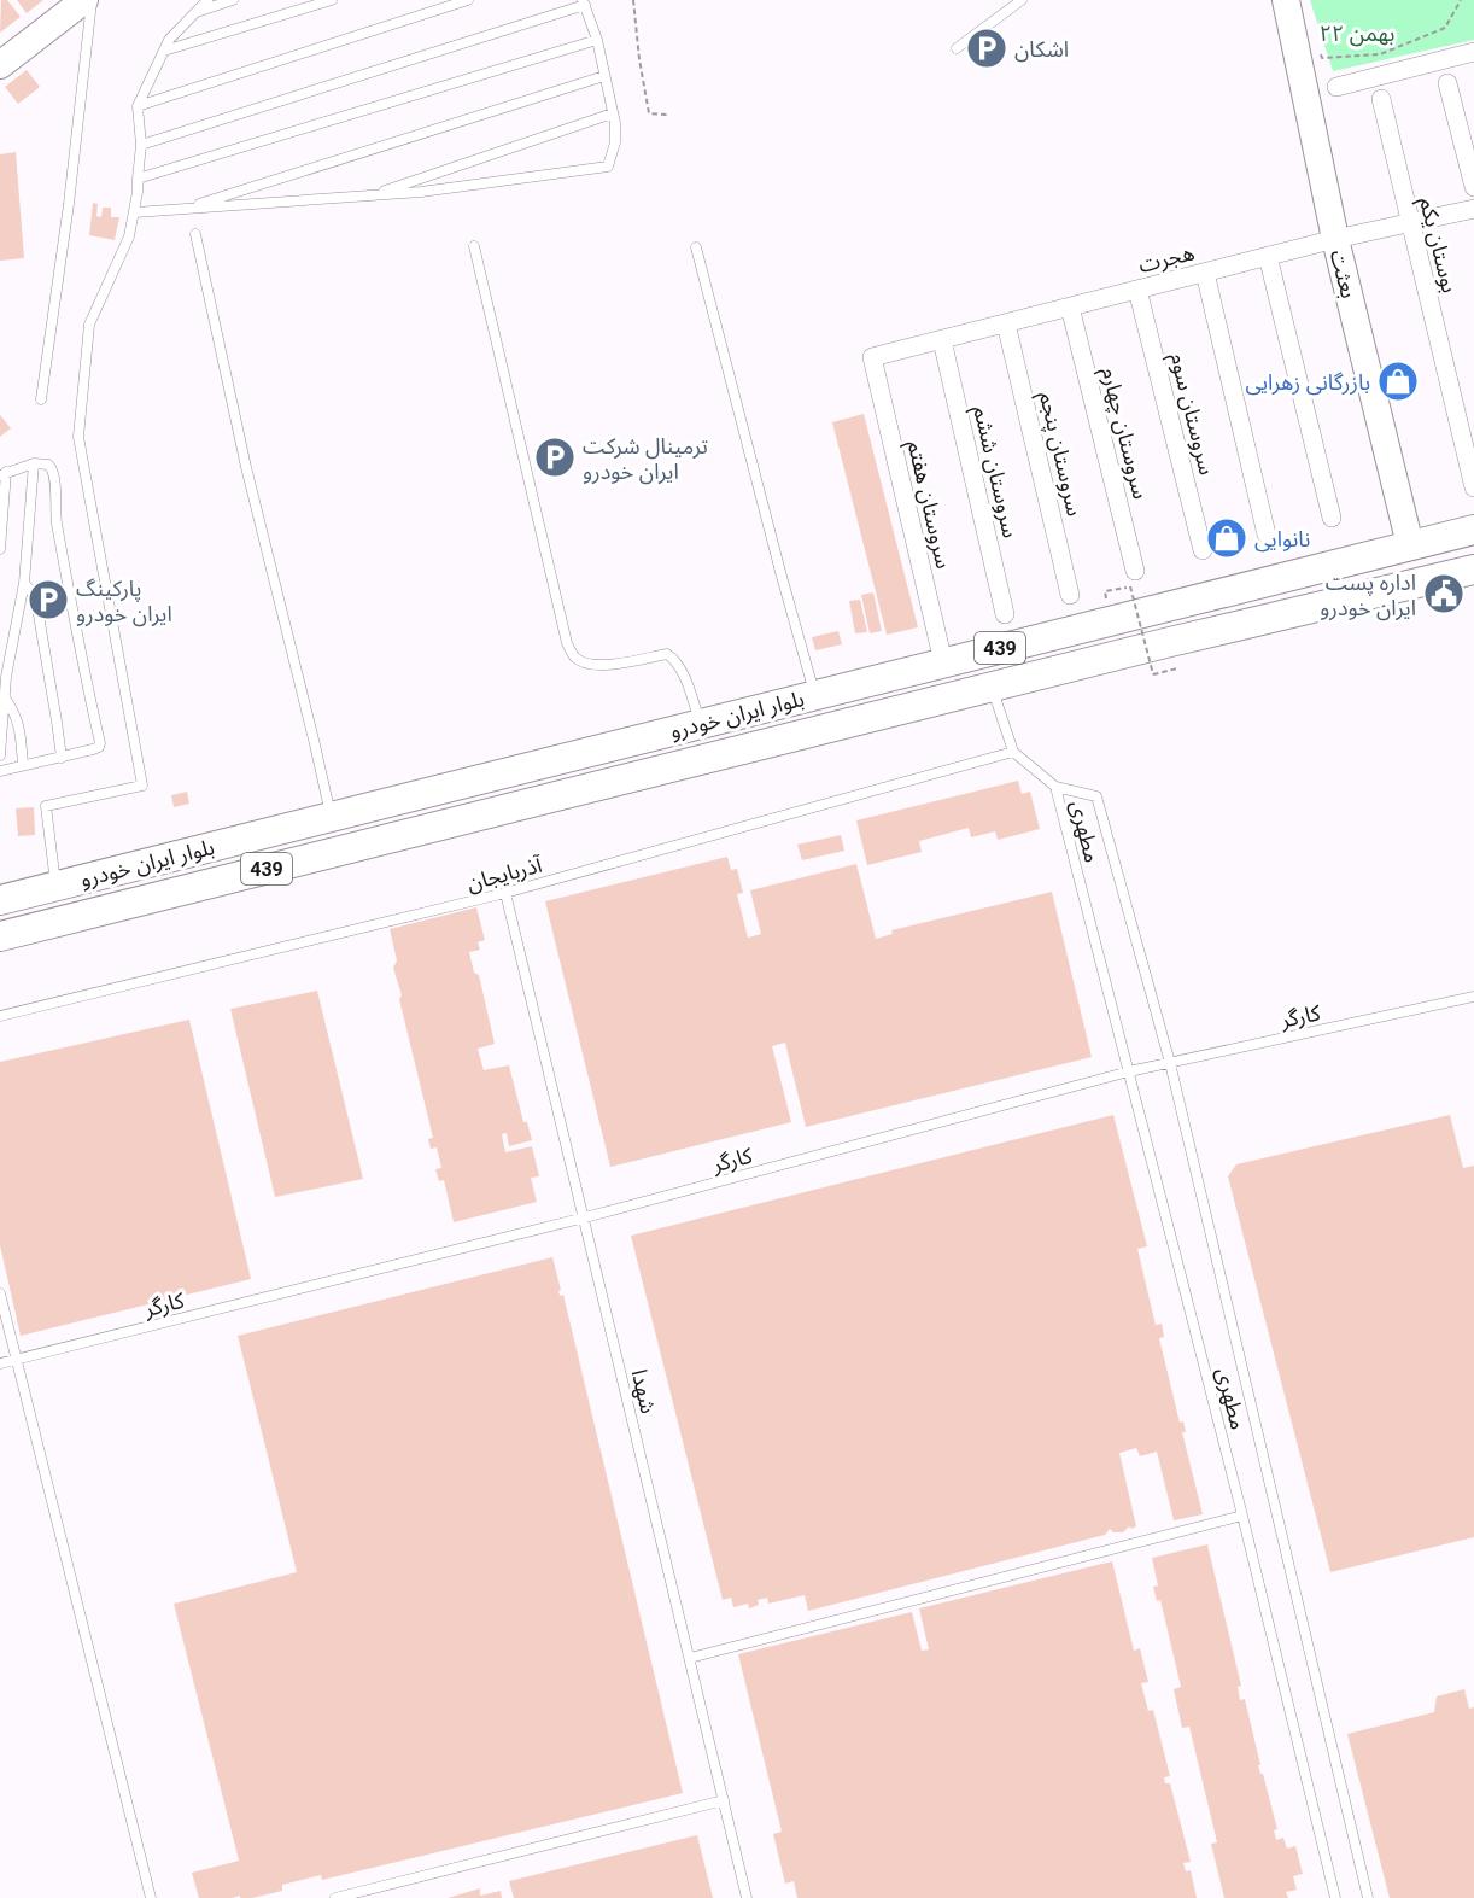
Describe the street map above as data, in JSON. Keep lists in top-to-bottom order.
{
  "streets": {
    "main road": ["439", "بلوار ایران خودرو"],
    "street": [
      "بوستان یکم",
      "هجرت",
      "بعثت",
      "سروستان سوم",
      "سروستان چهارم",
      "سروستان پنجم",
      "سروستان ششم",
      "سروستان هفتم"
    ],
    "lane": [
      "مطهری",
      "آذربایجان",
      "کارگر",
      "شهدا"
    ]
  },
  "crossings": [
    ["بوستان یکم", "هجرت"],
    ["هجرت", "بعثت"],
    ["هجرت", "سروستان سوم"],
    ["هجرت", "سروستان چهارم"],
    ["هجرت", "سروستان پنجم"],
    ["هجرت", "سروستان ششم"],
    ["هجرت", "سروستان هفتم"],
    ["بعثت", "بلوار ایران خودرو"],
    ["سروستان هفتم", "بلوار ایران خودرو"],
    ["مطهری", "کارگر"],
    ["آذربایجان", "شهدا"],
    ["کارگر", "شهدا"]
  ],
  "parks": ["بهمن ۲۲"],
  "places": {
    "parking": ["اشکان", "ترمینال شرکت ایران خودرو", "پارکینگ ایران خودرو"],
    "shop": ["بازرگانی زهرایی", "نانوایی"],
    "public building": ["اداره پست ایران خودرو"]
  }
}
